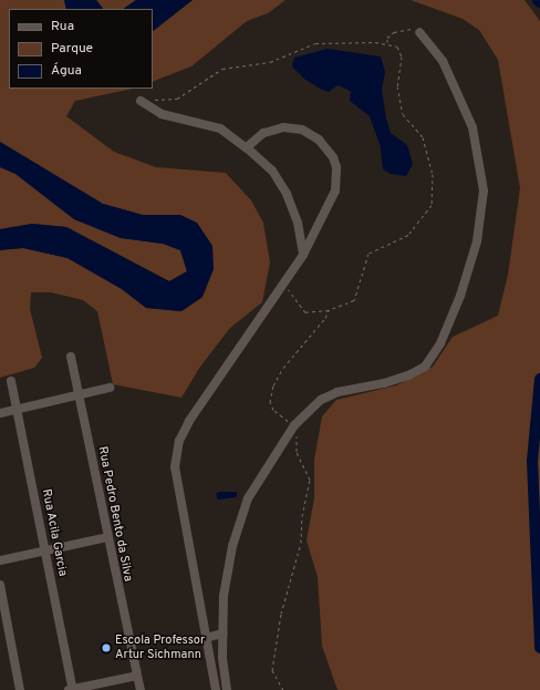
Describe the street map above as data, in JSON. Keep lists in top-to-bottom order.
{
  "streets": {
    "street": ["Rua Pedro Bento da Silva", "Rua Acila Garcia"]
  },
  "places": ["Escola Professor Artur Sichmann"],
  "legend": ["Rua", "Parque", "Água"]
}
